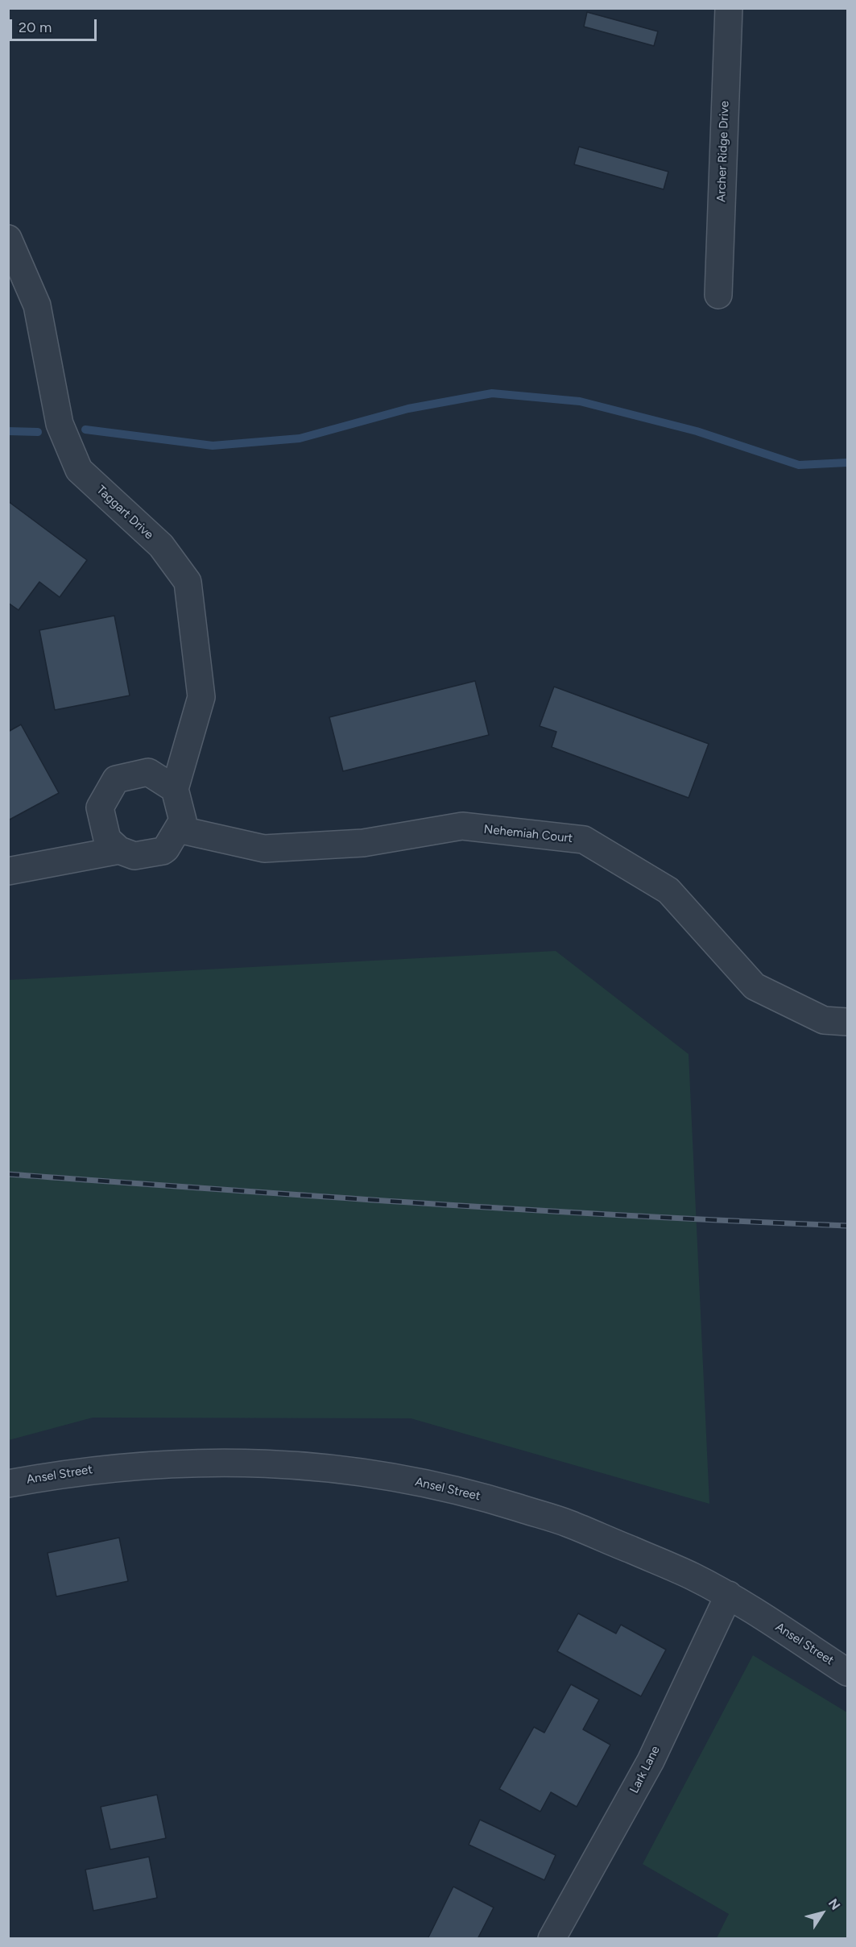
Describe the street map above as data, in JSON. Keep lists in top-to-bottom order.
{
  "streets": {
    "street": [
      "Archer Ridge Drive",
      "Taggart Drive",
      "Nehemiah Court",
      "Ansel Street",
      "Lark Lane"
    ]
  },
  "crossings": [
    ["Taggart Drive", "Nehemiah Court"],
    ["Ansel Street", "Lark Lane"]
  ],
  "scale_bar": "20 m",
  "north": "top right"
}
